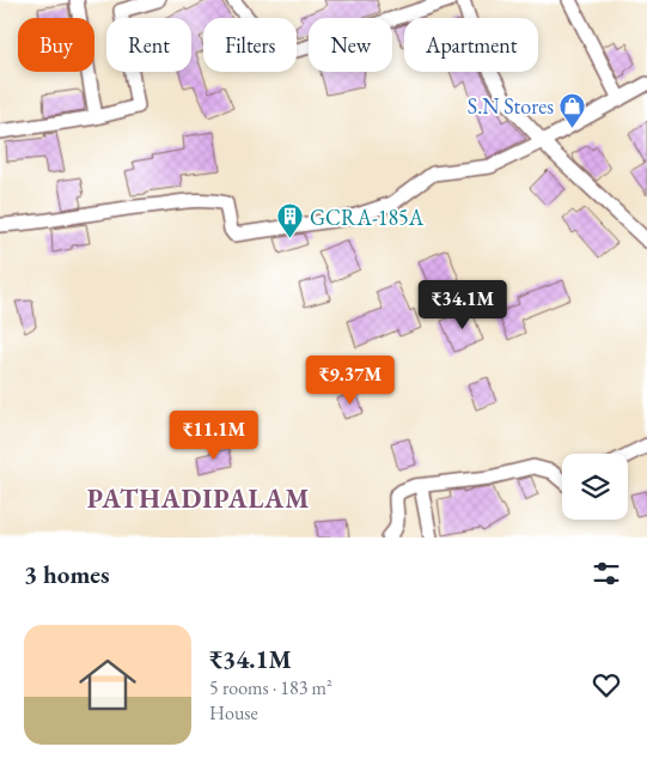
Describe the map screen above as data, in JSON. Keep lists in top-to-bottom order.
{
  "districts": ["PATHADIPALAM"],
  "places": {
    "shop": ["S.N Stores"],
    "building": ["GCRA-185A"]
  },
  "page": {
    "chip": [
      "Buy",
      "Rent",
      "Filters",
      "New",
      "Apartment"
    ],
    "price": ["₹34.1M", "₹9.37M", "₹11.1M"],
    "heading": "3 homes",
    "list": [
      {
        "name": "₹34.1M",
        "note": "5 rooms · 183 m² · House"
      }
    ]
  }
}
